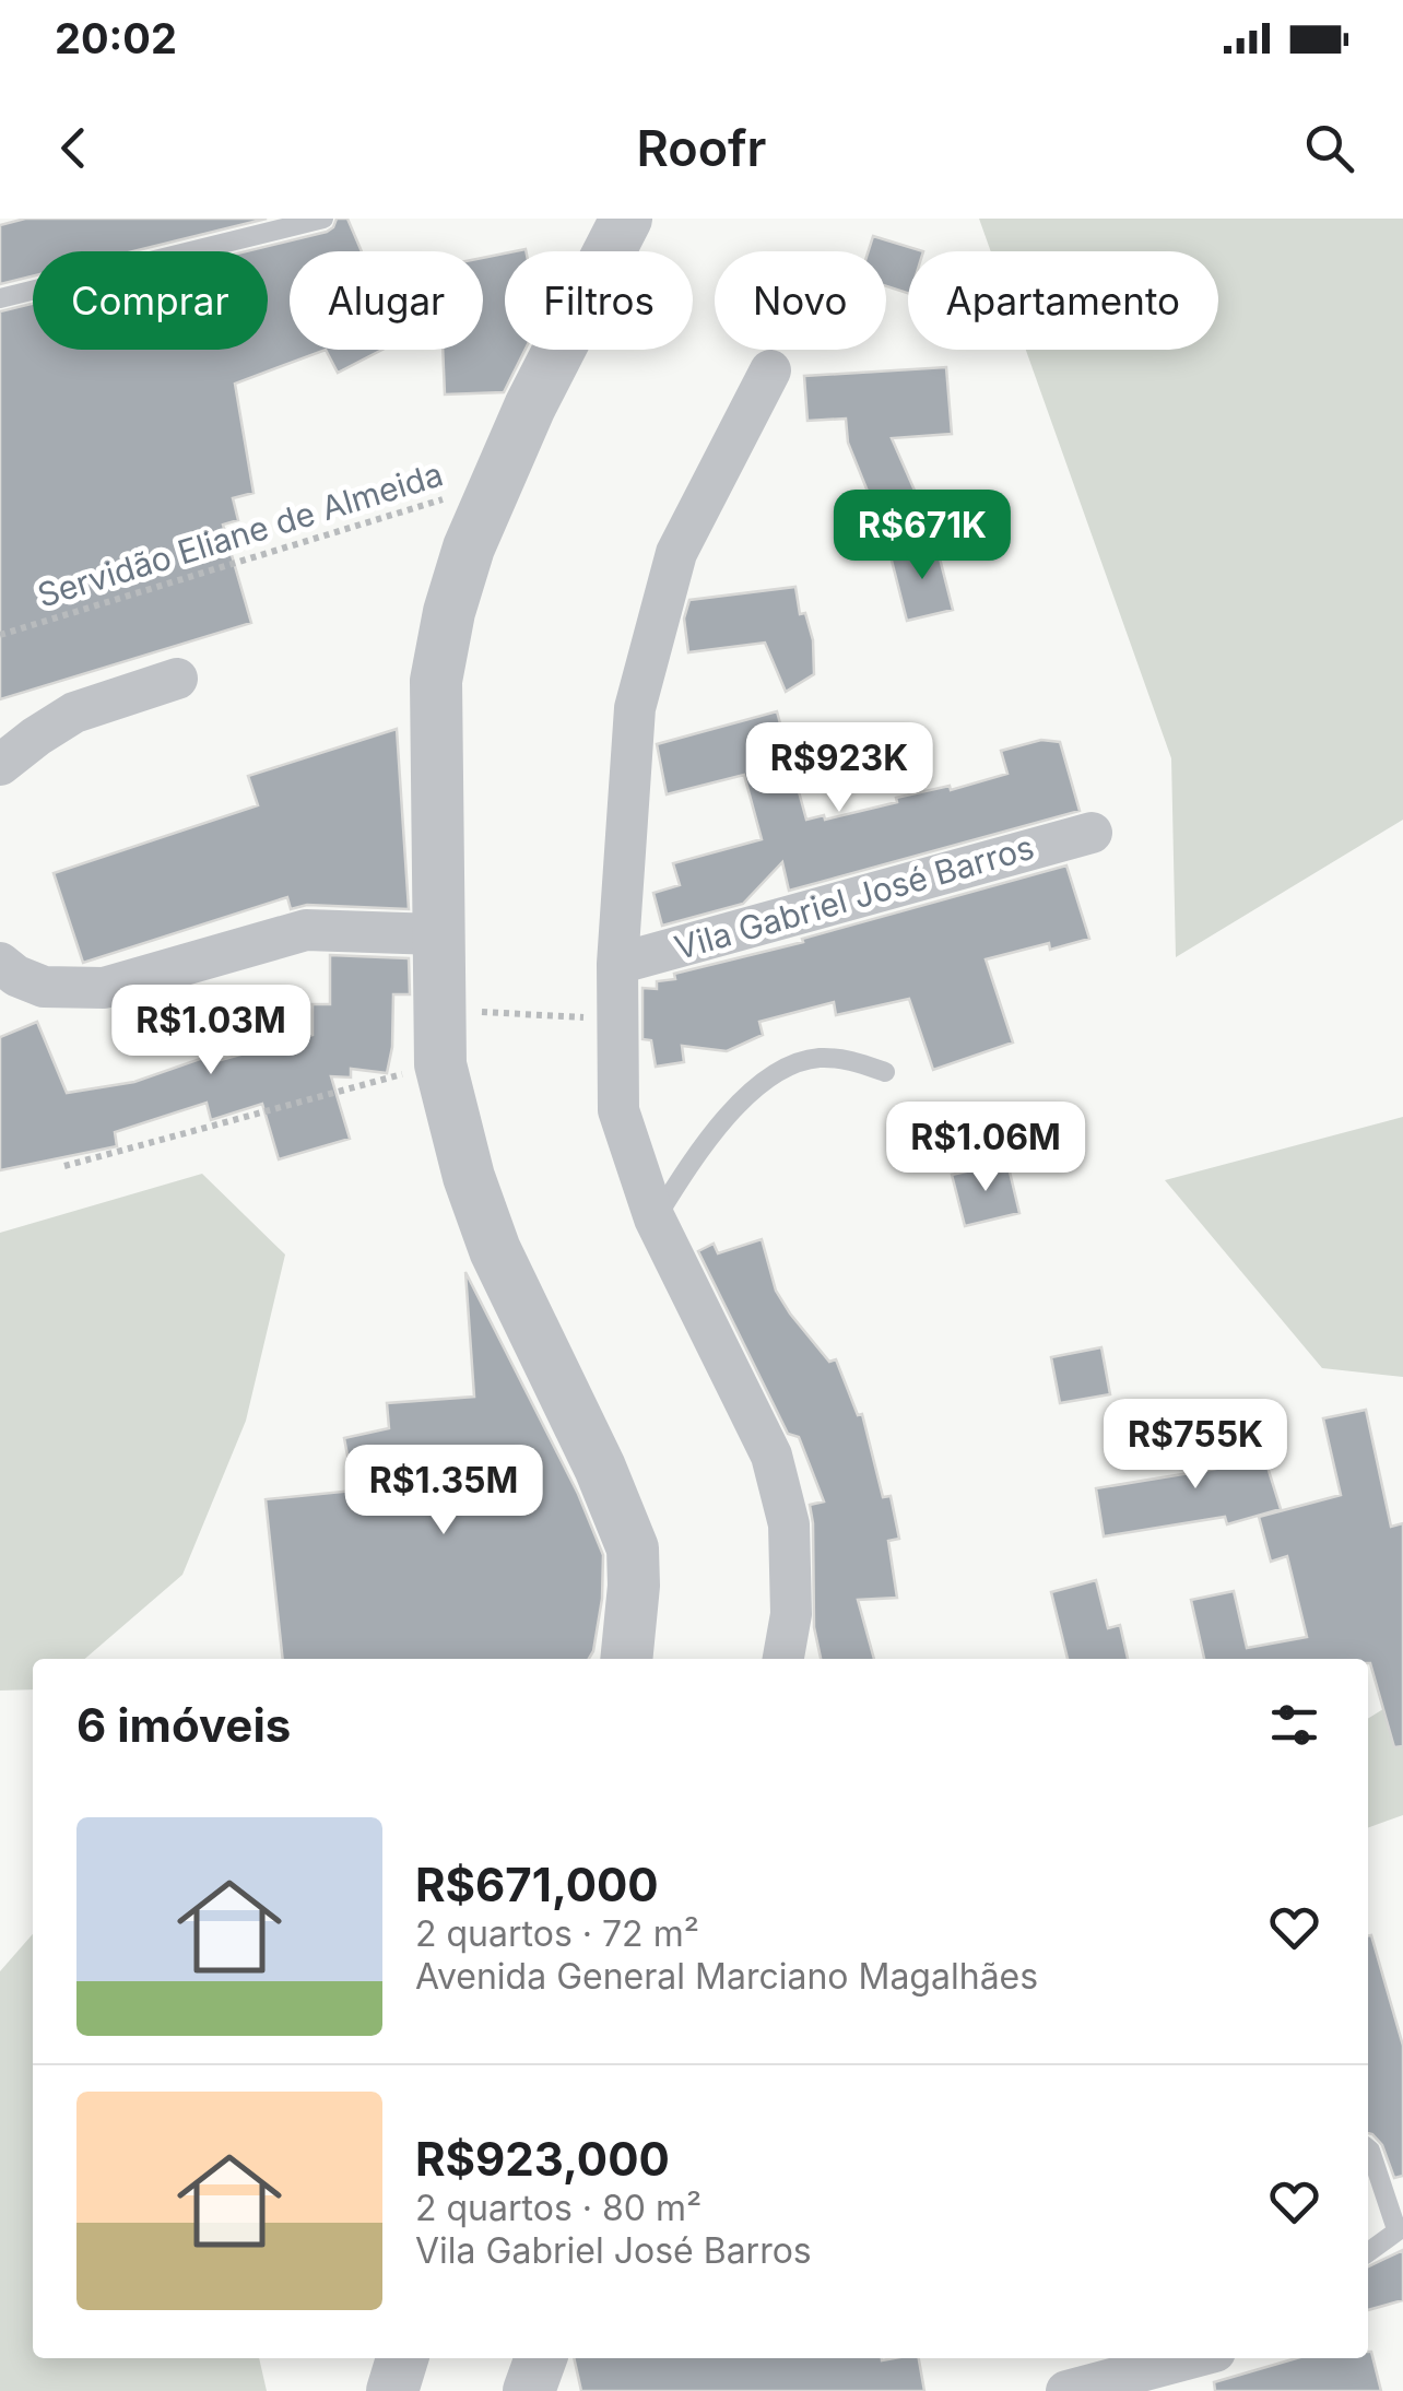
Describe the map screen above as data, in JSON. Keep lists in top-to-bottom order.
{
  "streets": {
    "street": ["Vila Gabriel José Barros"],
    "path": ["Servidão Eliane de Almeida"]
  },
  "page": {
    "status": "20:02",
    "header": "Roofr",
    "chip": [
      "Comprar",
      "Alugar",
      "Filtros",
      "Novo",
      "Apartamento"
    ],
    "price": [
      "R$671K",
      "R$923K",
      "R$1.03M",
      "R$1.06M",
      "R$755K",
      "R$1.35M"
    ],
    "heading": "6 imóveis",
    "list": [
      {
        "name": "R$671,000",
        "note": "2 quartos · 72 m² · Avenida General Marciano Magalhães"
      },
      {
        "name": "R$923,000",
        "note": "2 quartos · 80 m² · Vila Gabriel José Barros"
      }
    ]
  }
}
